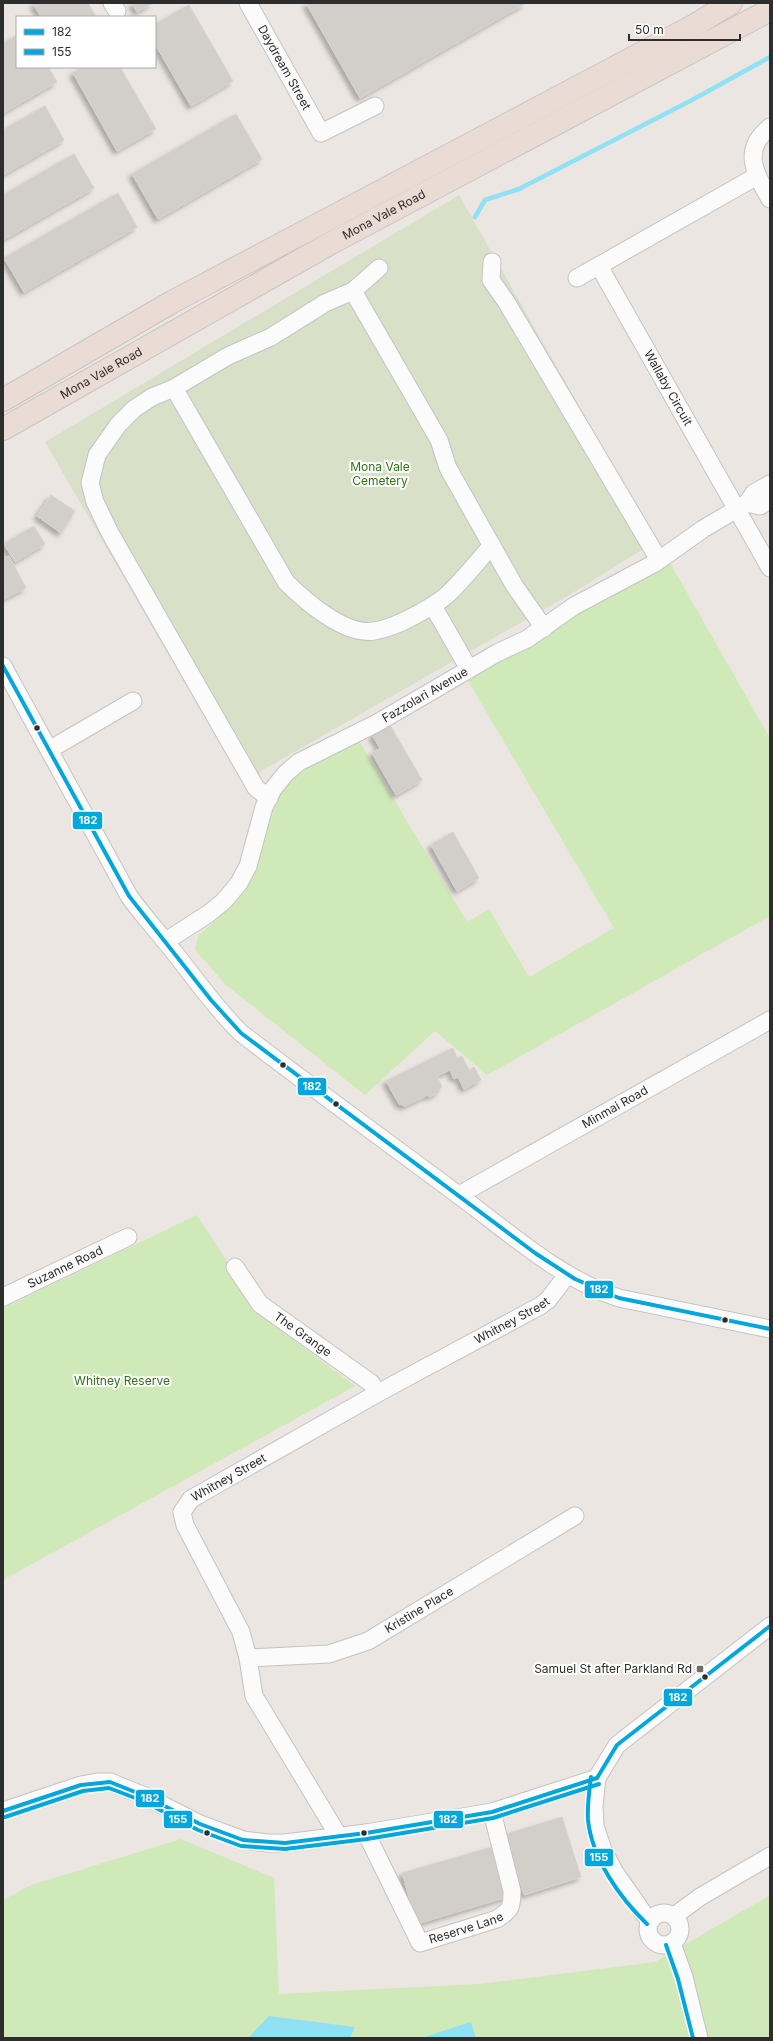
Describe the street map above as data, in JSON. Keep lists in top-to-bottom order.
{
  "streets": {
    "highway": ["Mona Vale Road"],
    "street": [
      "Daydream Street",
      "Wallaby Circuit",
      "Fazzolari Avenue",
      "Minmai Road",
      "Suzanne Road",
      "Whitney Street",
      "The Grange",
      "Kristine Place",
      "Reserve Lane"
    ]
  },
  "crossings": [
    ["Wallaby Circuit", "Fazzolari Avenue"],
    ["Whitney Street", "The Grange"],
    ["Whitney Street", "Kristine Place"]
  ],
  "parks": ["Mona Vale Cemetery", "Whitney Reserve"],
  "places": {
    "transit": ["Samuel St after Parkland Rd"]
  },
  "lines": ["transit line 182", "transit line 155"],
  "legend": ["182", "155"],
  "scale_bar": "50 m"
}
